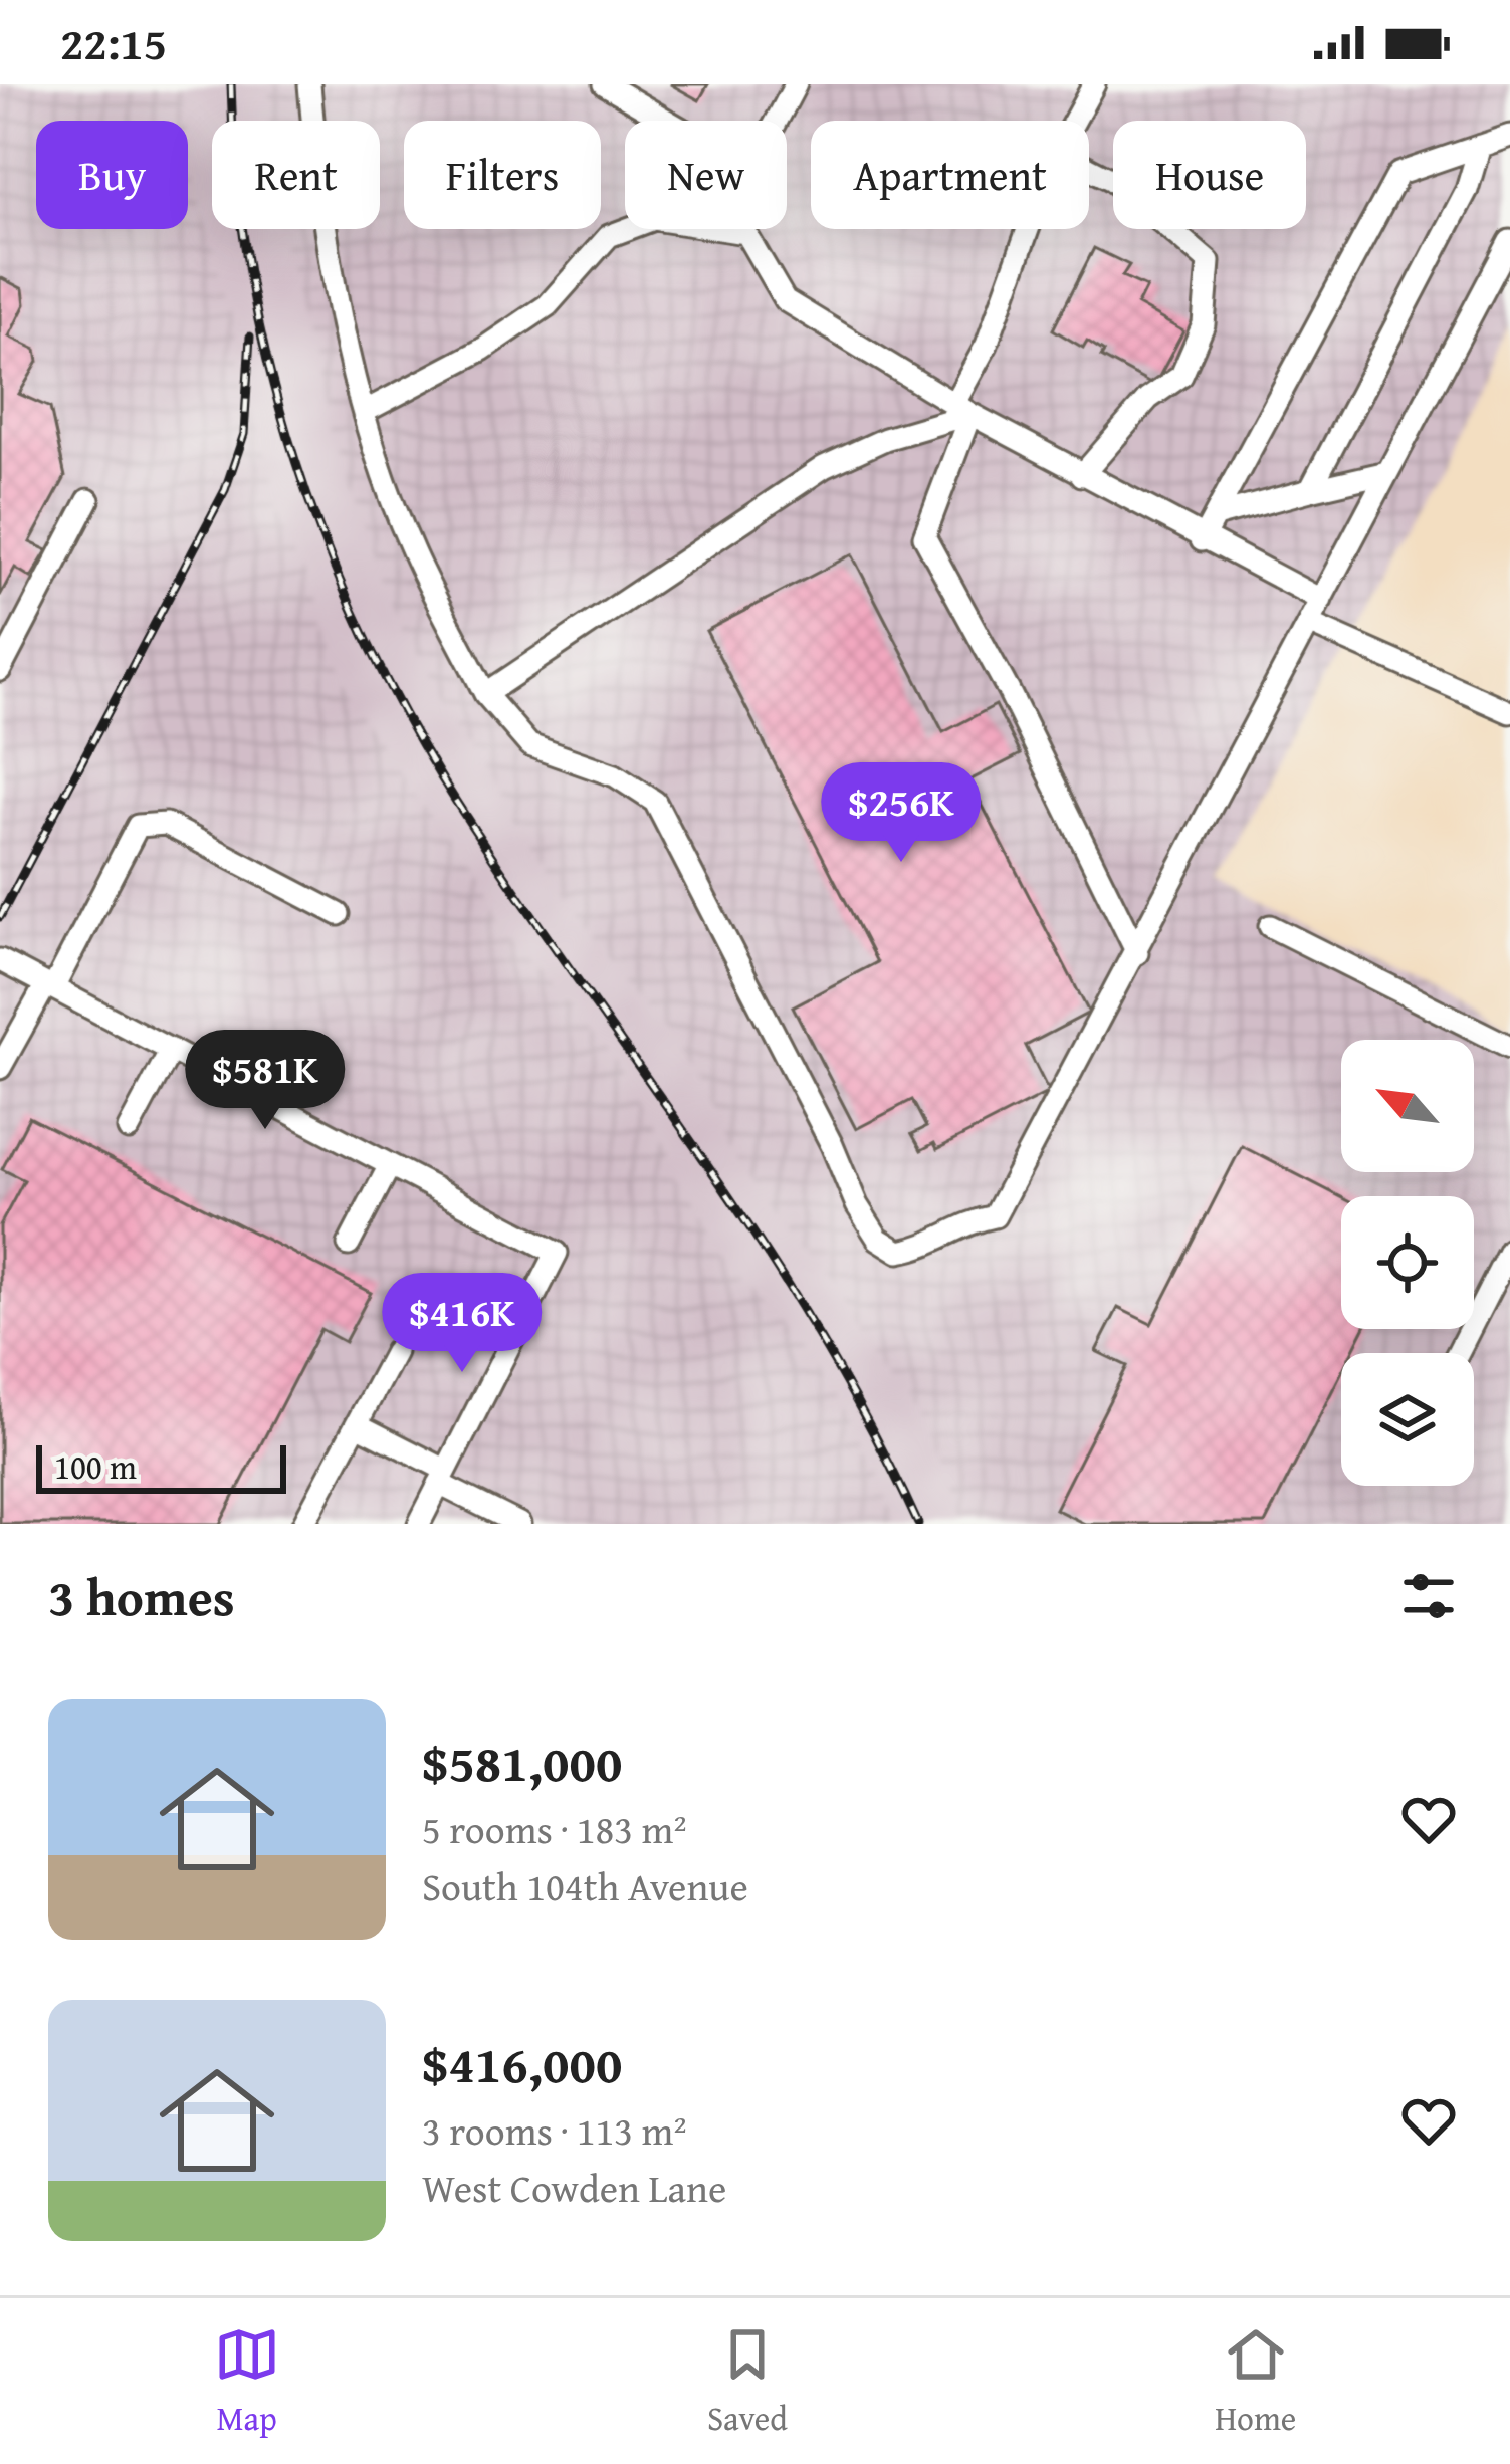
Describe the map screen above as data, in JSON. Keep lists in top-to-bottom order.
{
  "scale_bar": "100 m",
  "north": "top left",
  "page": {
    "status": "22:15",
    "chip": [
      "Buy",
      "Rent",
      "Filters",
      "New",
      "Apartment",
      "House"
    ],
    "price": ["$256K", "$581K", "$416K"],
    "scale": "100 m",
    "heading": "3 homes",
    "list": [
      {
        "name": "$581,000",
        "note": "5 rooms · 183 m² · South 104th Avenue"
      },
      {
        "name": "$416,000",
        "note": "3 rooms · 113 m² · West Cowden Lane"
      }
    ],
    "tabs": ["Map", "Saved", "Home"]
  }
}
